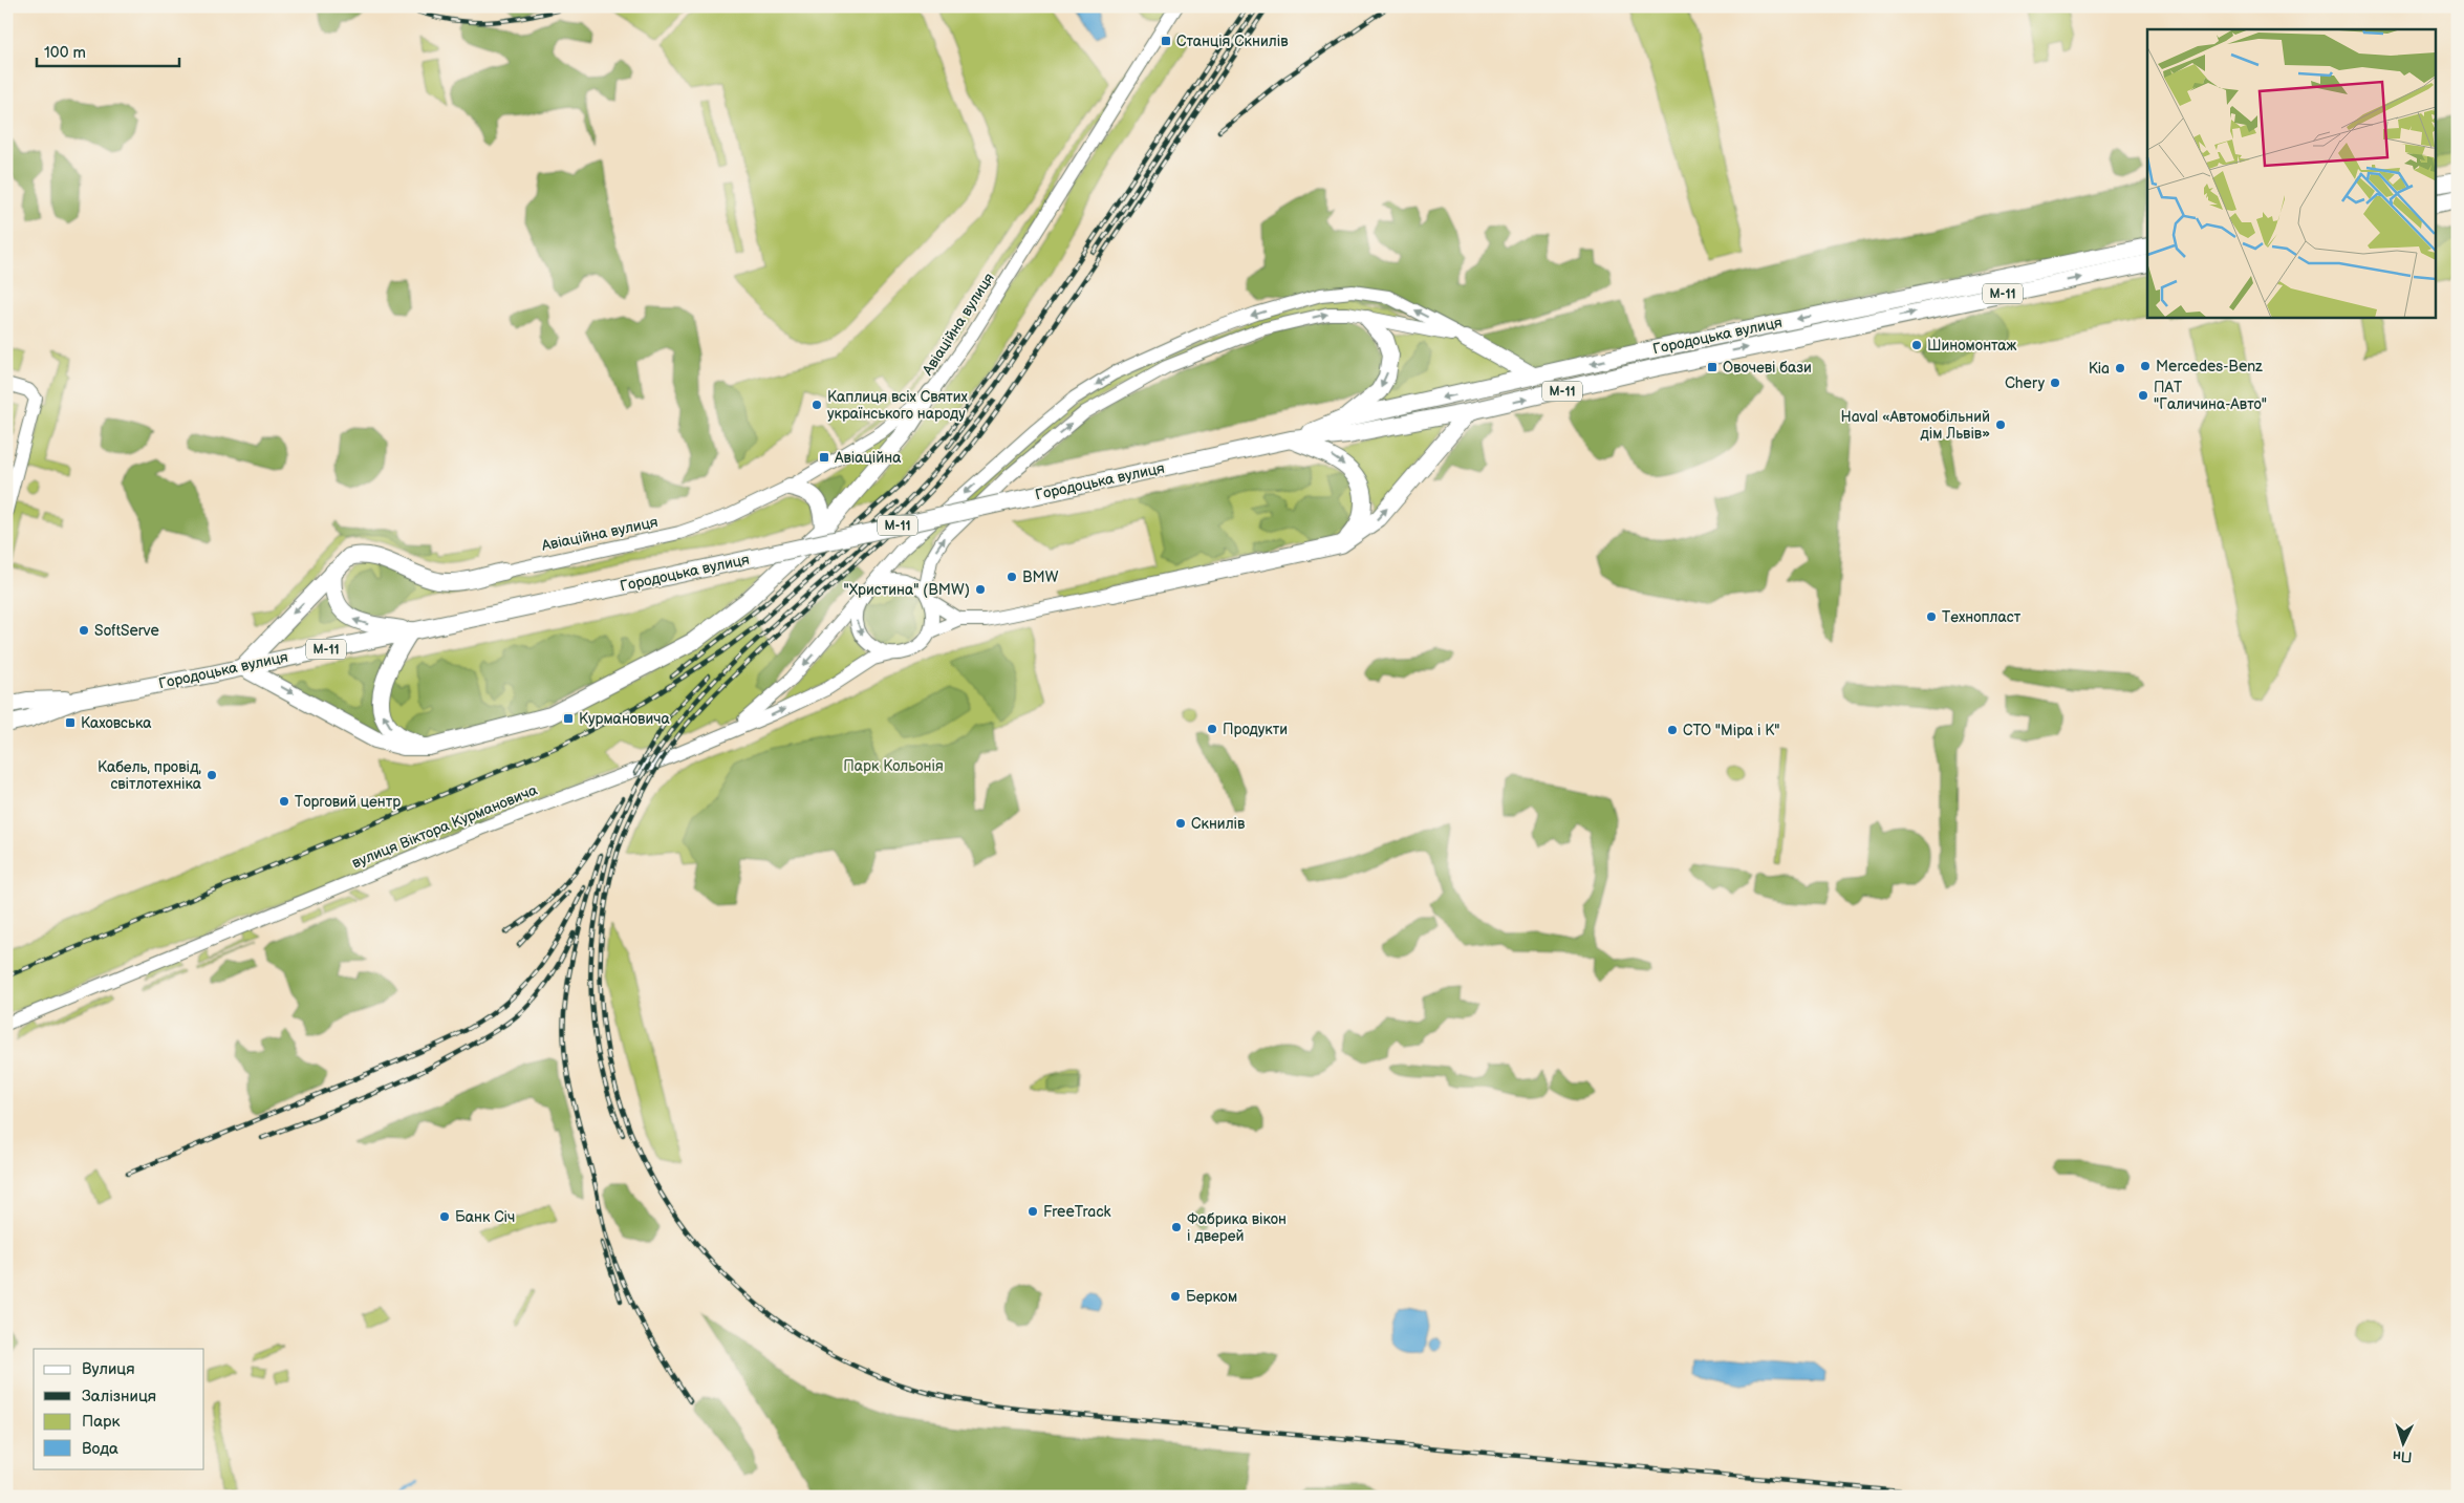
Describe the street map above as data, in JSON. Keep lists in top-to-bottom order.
{
  "streets": {
    "main road": ["М-11", "Городоцька вулиця"],
    "street": ["Авіаційна вулиця", "вулиця Віктора Курмановича"]
  },
  "parks": ["Парк Кольонія"],
  "places": {
    "transit": [
      "Станція Скнилів",
      "Овочеві бази",
      "Авіаційна",
      "Курмановича",
      "Каховська"
    ],
    "other": [
      "Шиномонтаж",
      "Mercedes-Benz",
      "Kia",
      "Chery",
      "ПАТ \"Галичина-Авто\"",
      "Каплиця всіх Святих українського народу",
      "Haval «Автомобільний дім Львів»",
      "BMW",
      "\"Христина\" (BMW)",
      "Технопласт",
      "SoftServe",
      "Продукти",
      "СТО \"Міра і К\"",
      "Кабель, провід, світлотехніка",
      "Торговий центр",
      "Скнилів",
      "FreeTrack",
      "Банк Січ",
      "Фабрика вікон і дверей",
      "Берком"
    ]
  },
  "legend": [
    "Вулиця",
    "Залізниця",
    "Парк",
    "Вода"
  ],
  "scale_bar": "100 m",
  "north": "bottom"
}
